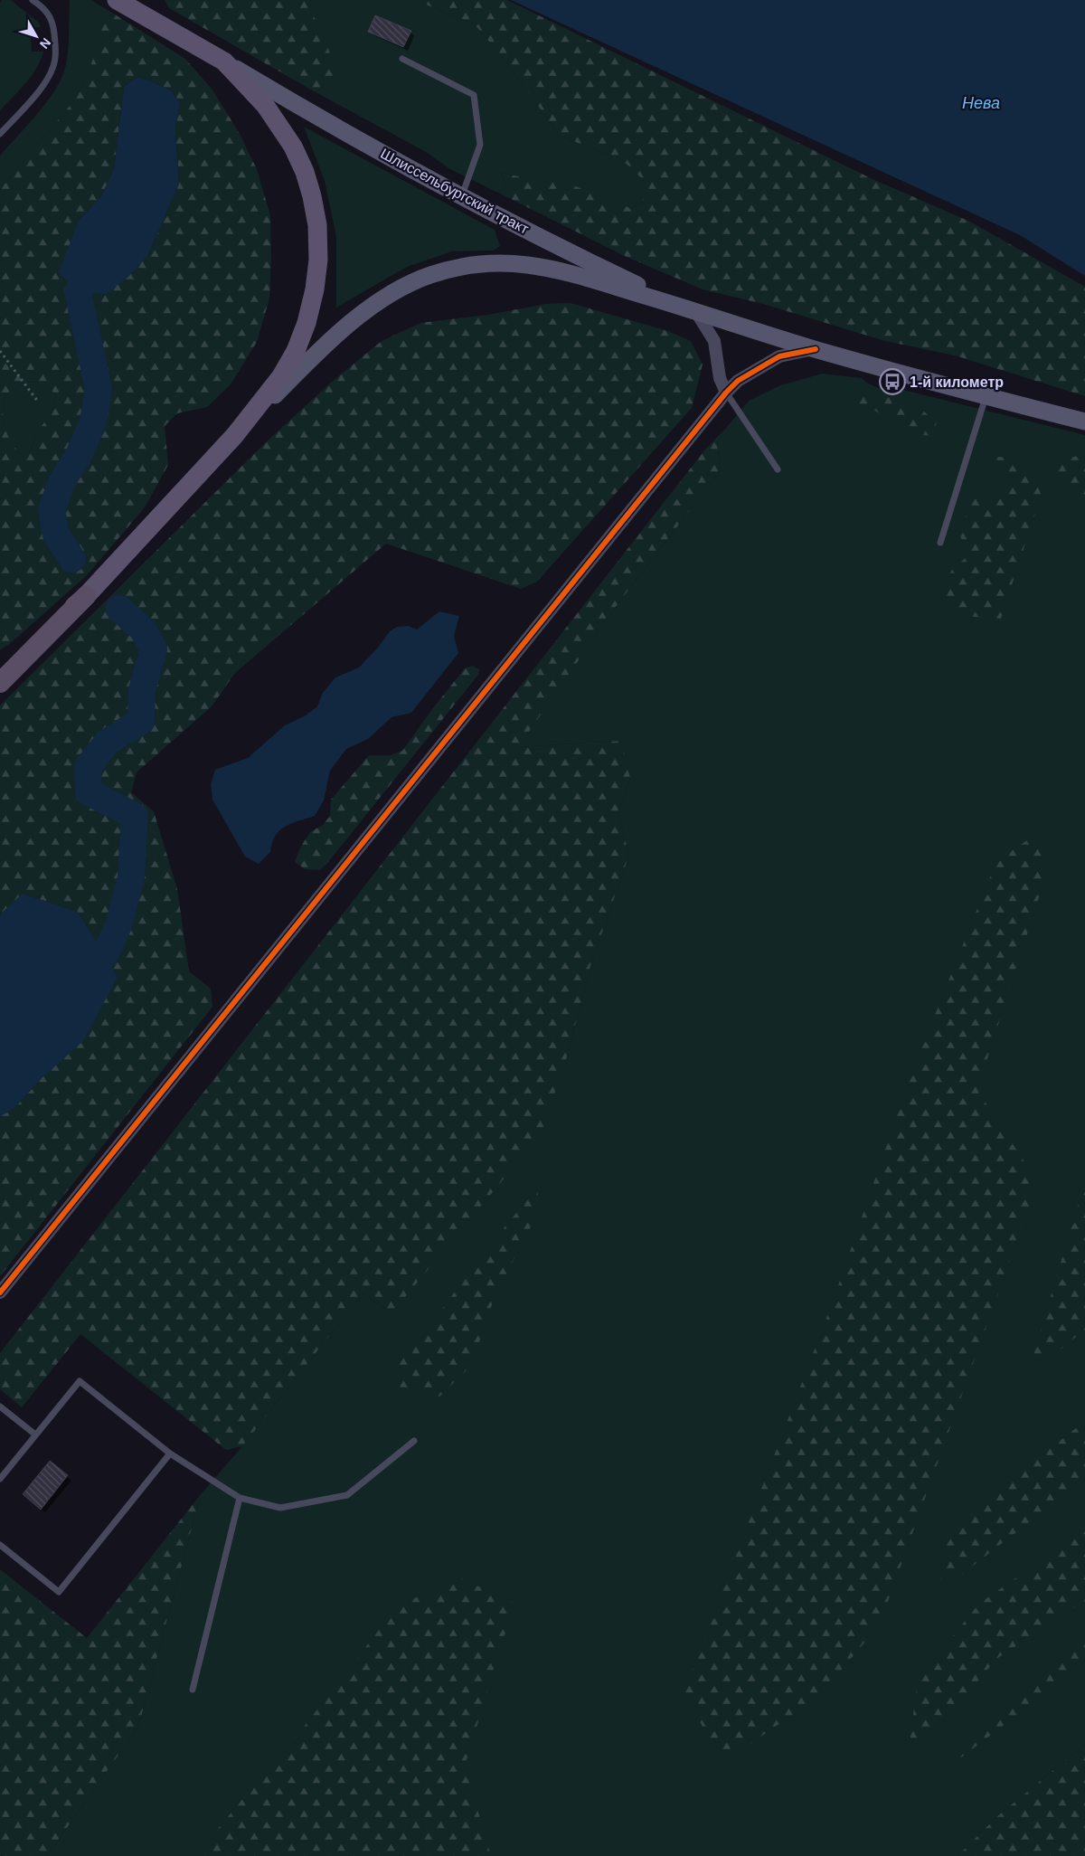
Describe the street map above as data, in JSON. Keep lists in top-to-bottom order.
{
  "streets": {
    "main road": ["Шлиссельбургский тракт"]
  },
  "water": ["Нева"],
  "places": {
    "bus stop": ["1-й километр"]
  },
  "north": "bottom right"
}
